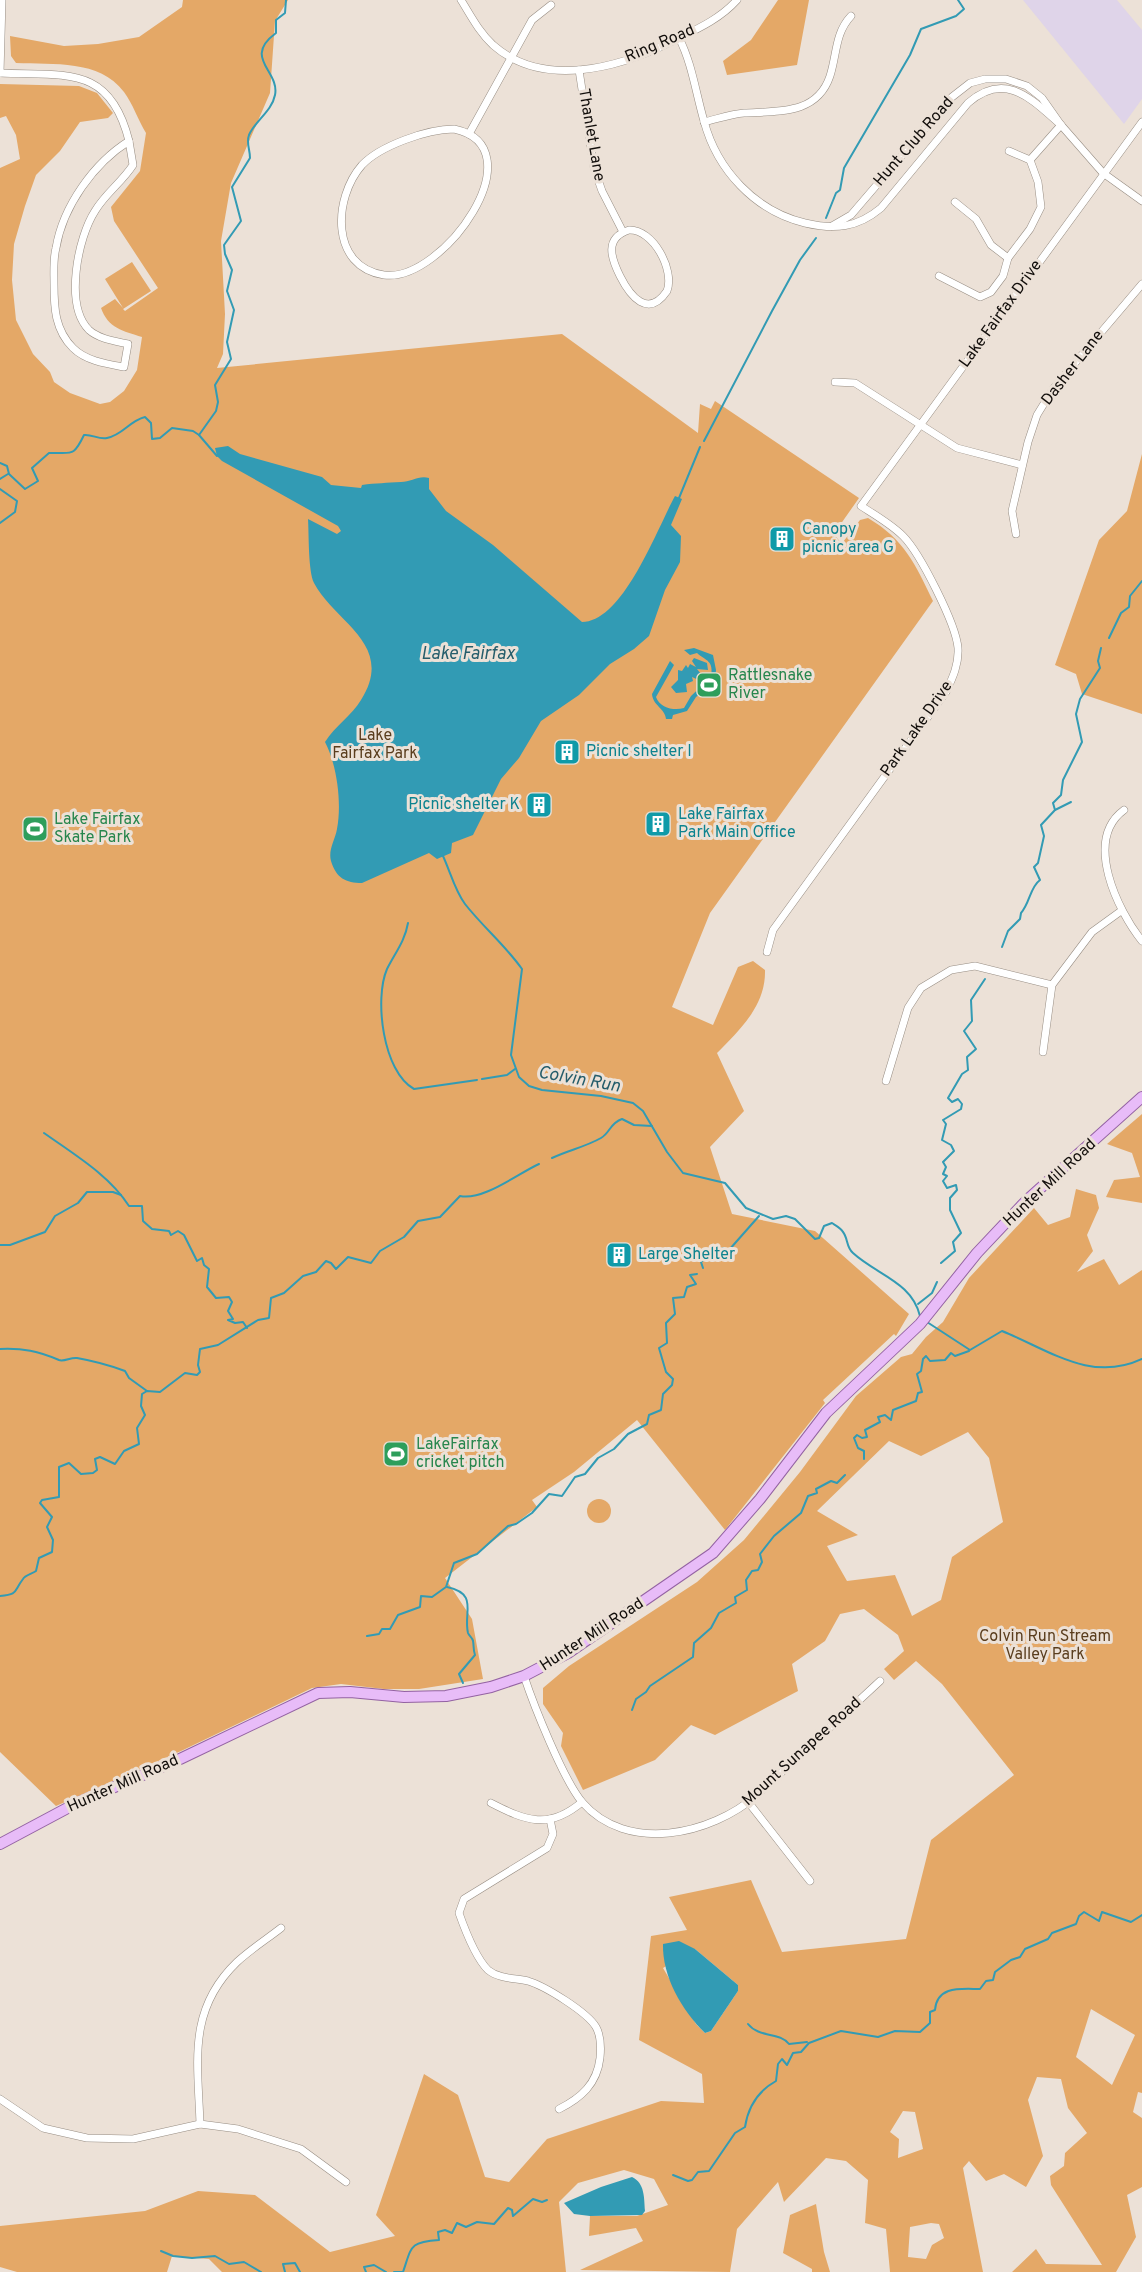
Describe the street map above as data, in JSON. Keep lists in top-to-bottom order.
{
  "streets": {
    "main road": ["Hunter Mill Road"],
    "street": [
      "Ring Road",
      "Thanlet Lane",
      "Hunt Club Road",
      "Lake Fairfax Drive",
      "Dasher Lane",
      "Park Lake Drive",
      "Mount Sunapee Road"
    ]
  },
  "crossings": [
    ["Ring Road", "Thanlet Lane"],
    ["Ring Road", "Hunt Club Road"],
    ["Hunt Club Road", "Lake Fairfax Drive"],
    ["Lake Fairfax Drive", "Park Lake Drive"],
    ["Hunter Mill Road", "Mount Sunapee Road"]
  ],
  "water": ["Lake Fairfax", "Colvin Run"],
  "parks": ["Lake Fairfax Park", "Colvin Run Stream Valley Park"],
  "places": {
    "building": [
      "Canopy picnic area G",
      "Picnic shelter I",
      "Picnic shelter K",
      "Lake Fairfax Park Main Office",
      "Large Shelter"
    ],
    "sports": ["Rattlesnake River", "Lake Fairfax Skate Park", "LakeFairfax cricket pitch"]
  }
}
